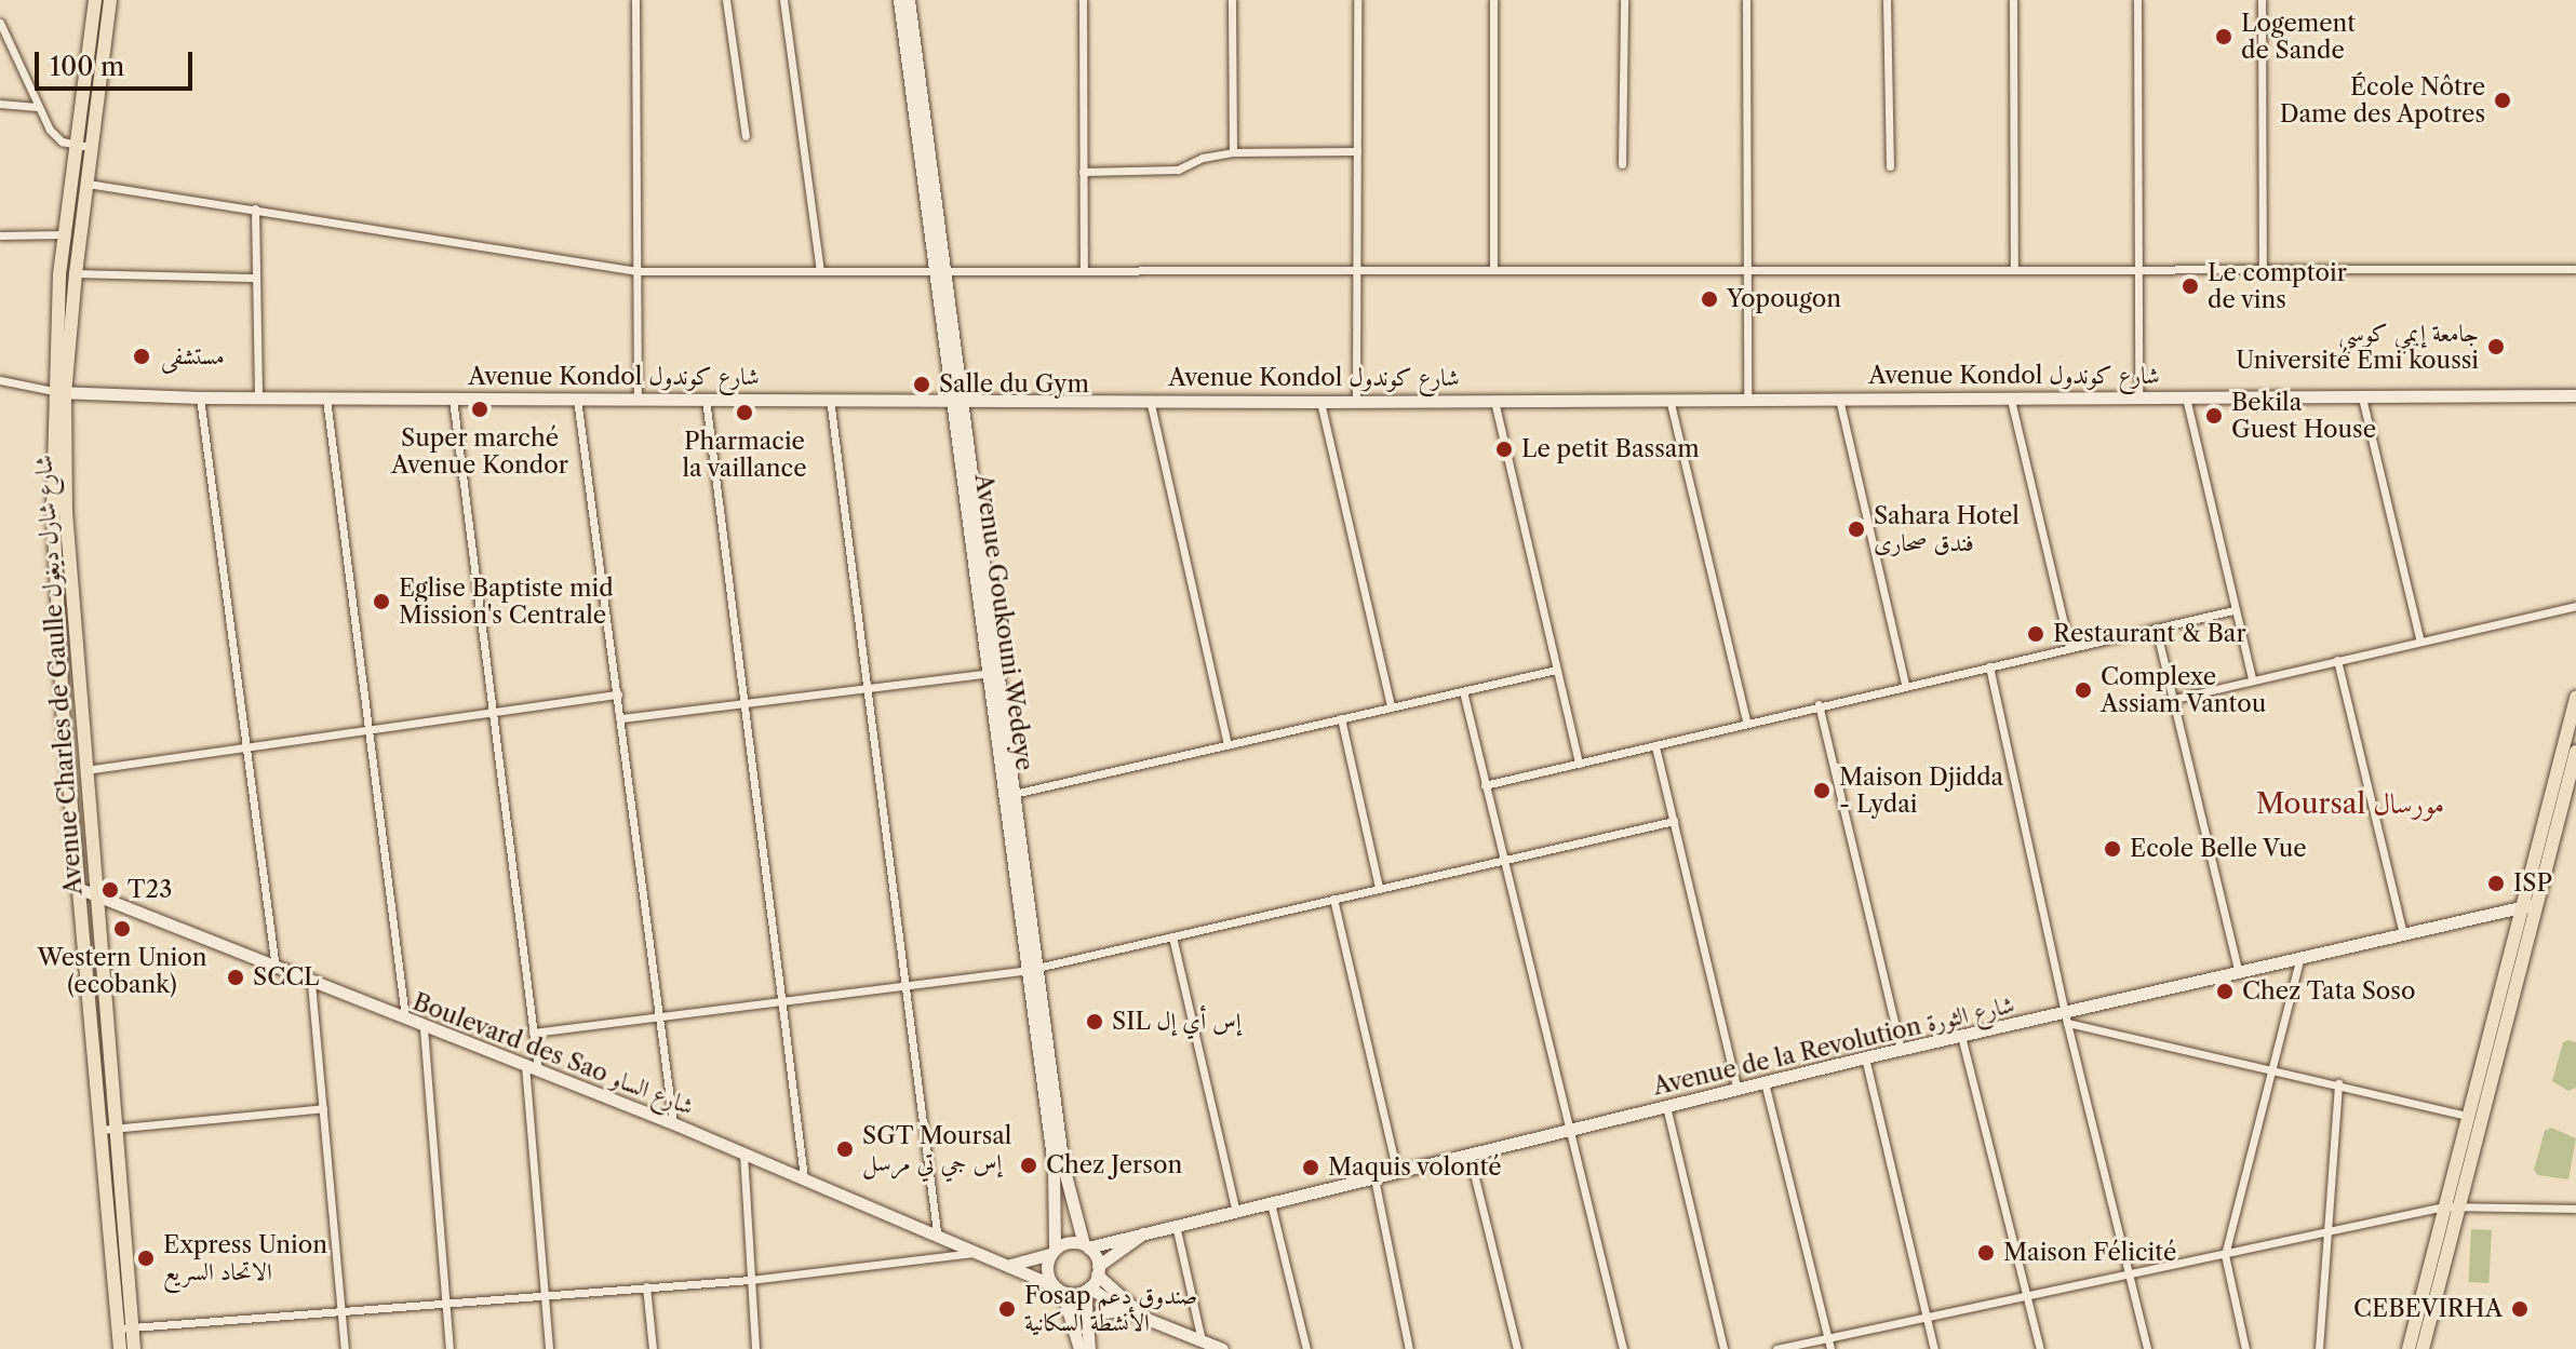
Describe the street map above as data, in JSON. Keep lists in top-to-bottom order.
{
  "streets": {
    "main road": ["Avenue Charles de Gaulle شارع شارل ديغول"],
    "street": [
      "Avenue Kondol شارع كوندول",
      "Avenue Goukouni Wedeye",
      "Avenue de la Revolution شارع الثورة",
      "Boulevard des Sao شارع الساو"
    ]
  },
  "crossings": [
    ["Avenue Kondol شارع كوندول", "Avenue Goukouni Wedeye"],
    ["Avenue Kondol شارع كوندول", "Avenue Charles de Gaulle شارع شارل ديغول"],
    ["Avenue Goukouni Wedeye", "Avenue de la Revolution شارع الثورة"],
    ["Avenue Goukouni Wedeye", "Boulevard des Sao شارع الساو"],
    ["Avenue Charles de Gaulle شارع شارل ديغول", "Boulevard des Sao شارع الساو"],
    ["Avenue de la Revolution شارع الثورة", "Boulevard des Sao شارع الساو"]
  ],
  "districts": ["Moursal مورسال"],
  "places": [
    "Logement de Sande",
    "École Nôtre Dame des Apotres",
    "Le comptoir de vins",
    "Yopougon",
    "جامعة إيمي كوسي Université Emi koussi",
    "مستشفى",
    "Salle du Gym",
    "Super marché Avenue Kondor",
    "Pharmacie la vaillance",
    "Bekila Guest House",
    "Le petit Bassam",
    "Sahara Hotel فندق صحارى",
    "Eglise Baptiste mid Mission's Centrale",
    "Restaurant & Bar",
    "Complexe Assiam Vantou",
    "Maison Djidda - Lydai",
    "Ecole Belle Vue",
    "ISP",
    "T23",
    "Western Union (ecobank)",
    "SCCL",
    "Chez Tata Soso",
    "SIL إس أي إل",
    "SGT Moursal إس جي تي مرسل",
    "Chez Jerson",
    "Maquis volonté",
    "Maison Félicité",
    "Express Union الاتحاد السريع",
    "Fosap صندوق دعم الأنشطة السكانية",
    "CEBEVIRHA"
  ],
  "scale_bar": "100 m"
}
